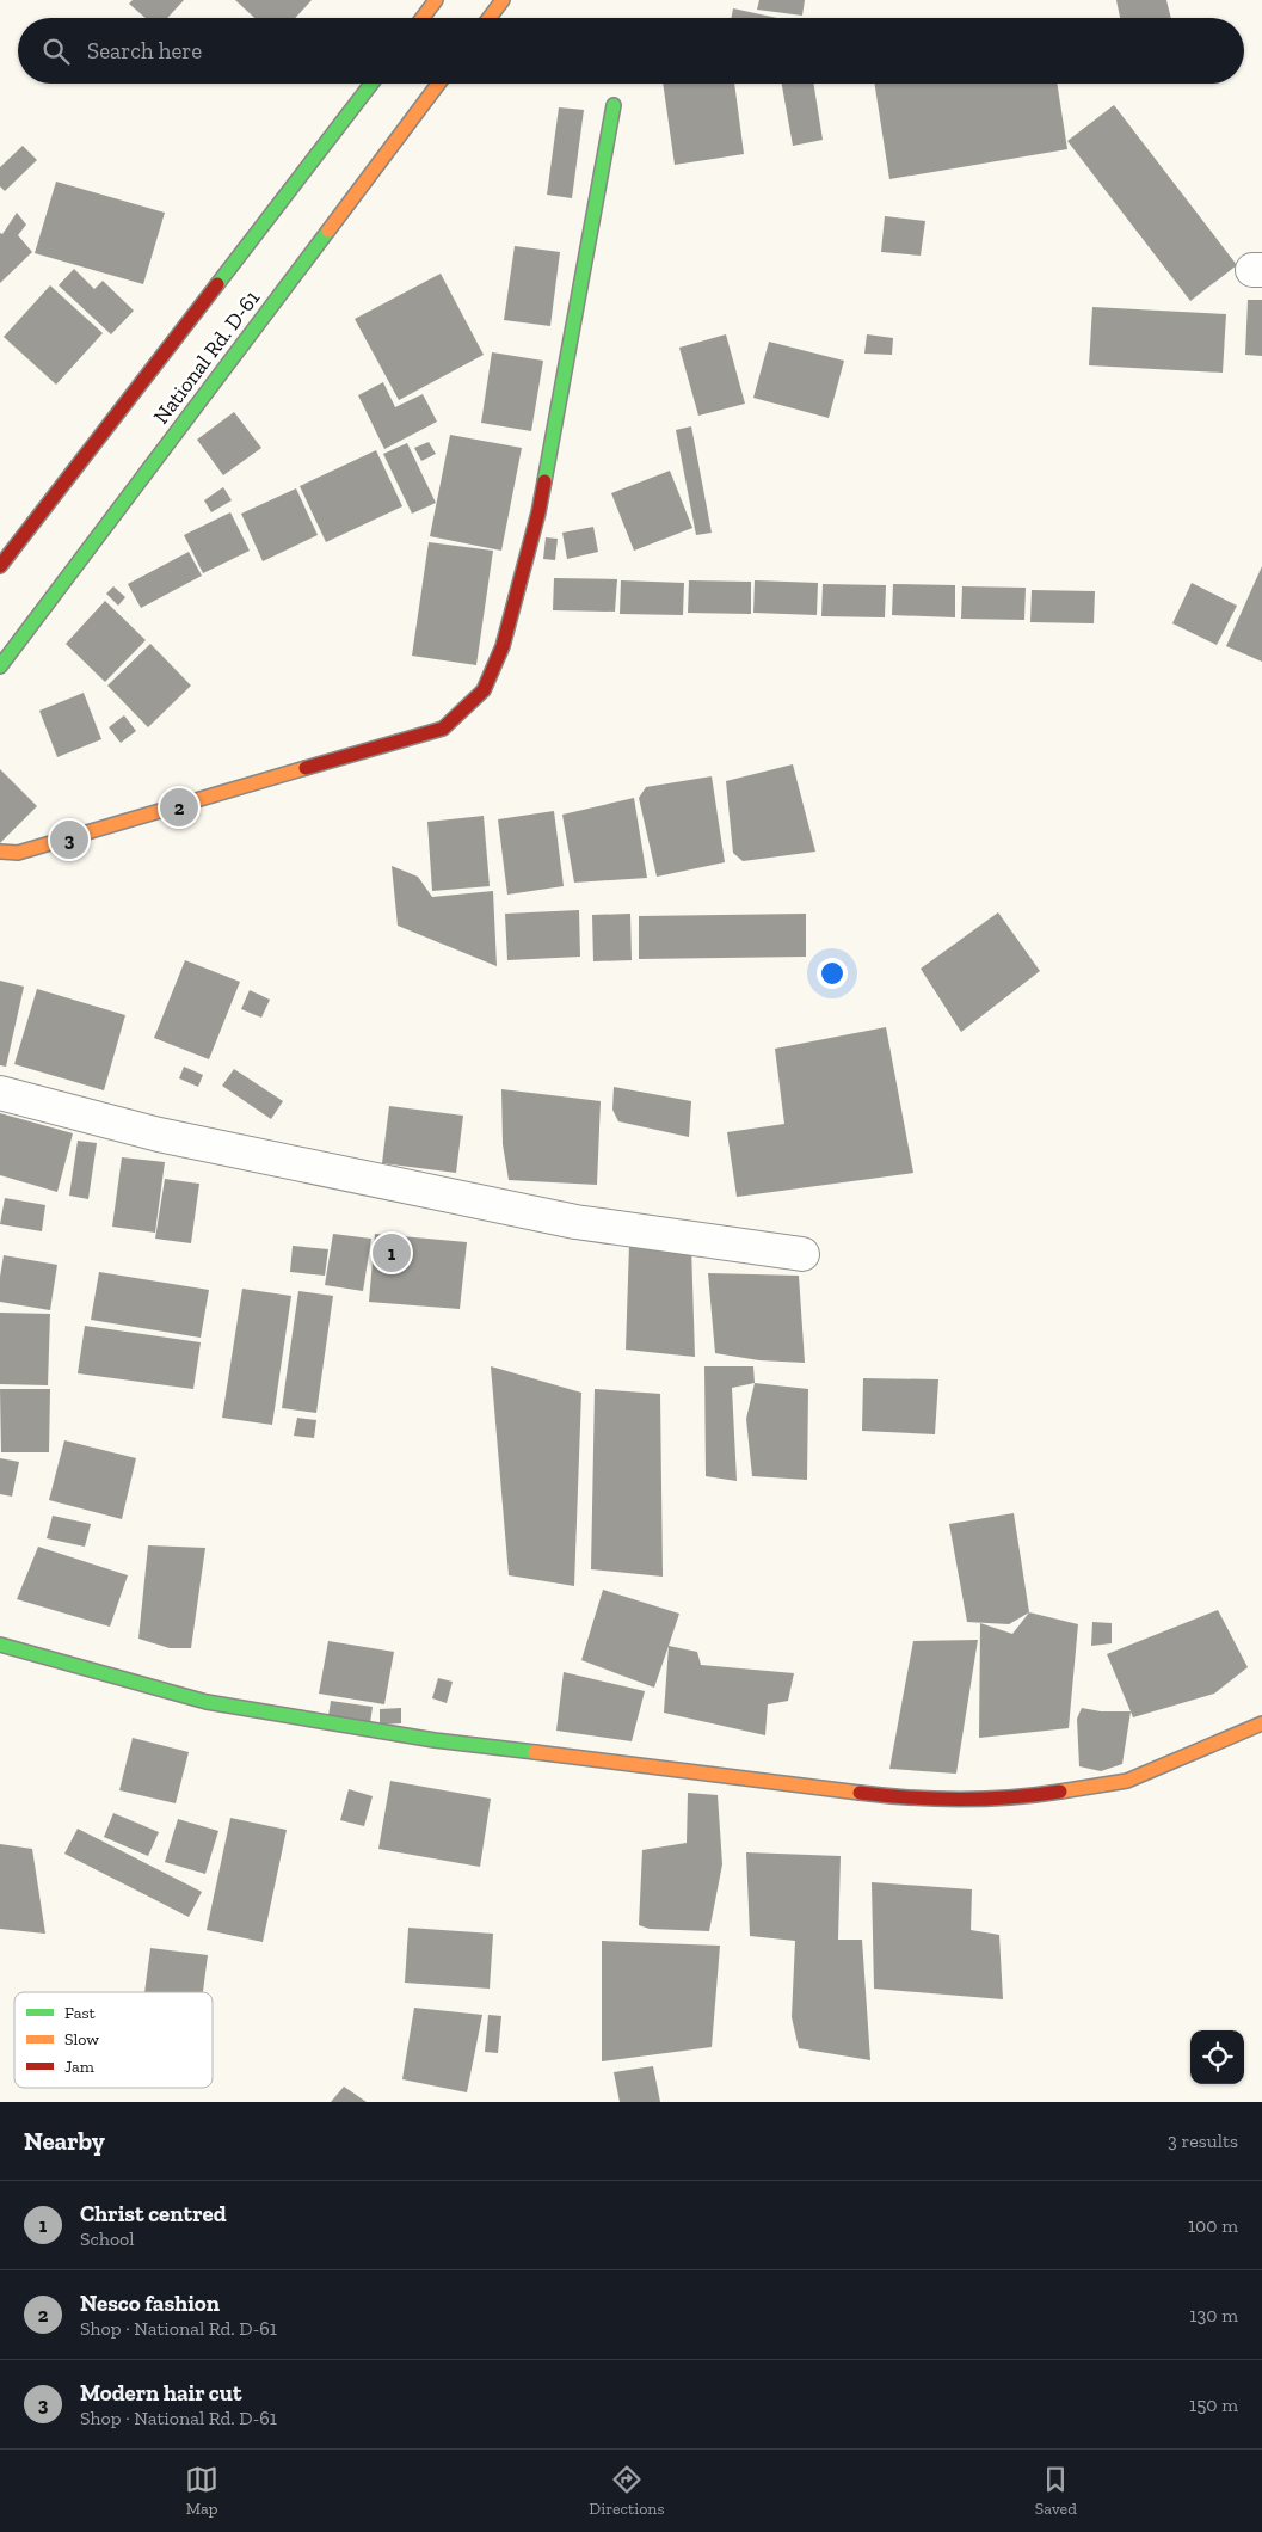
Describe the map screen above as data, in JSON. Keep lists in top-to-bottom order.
{
  "streets": {
    "main road": ["National Rd. D-61"]
  },
  "legend": ["Fast", "Slow", "Jam"],
  "page": {
    "search": "Search here",
    "pins": ["2", "3", "1"],
    "heading": ["Nearby", "3 results"],
    "list": [
      {
        "mark": "1",
        "name": "Christ centred",
        "note": "School",
        "value": "100 m"
      },
      {
        "mark": "2",
        "name": "Nesco fashion",
        "note": "Shop · National Rd. D-61",
        "value": "130 m"
      },
      {
        "mark": "3",
        "name": "Modern hair cut",
        "note": "Shop · National Rd. D-61",
        "value": "150 m"
      }
    ],
    "nav": ["Map", "Directions", "Saved"]
  }
}
